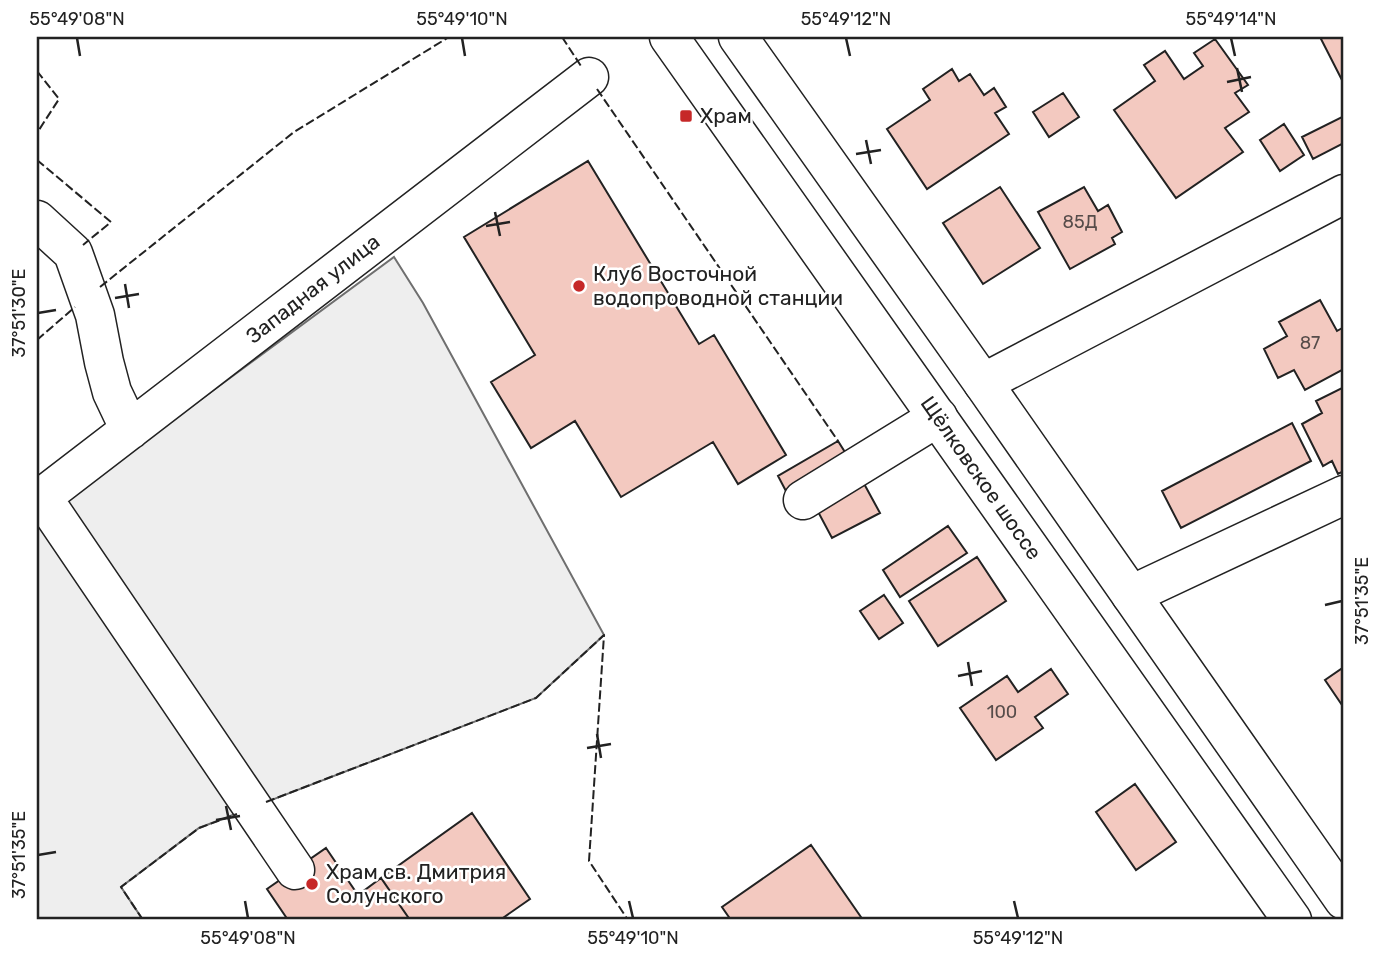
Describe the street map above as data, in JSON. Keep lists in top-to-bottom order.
{
  "streets": {
    "main road": ["Западная улица", "Щёлковское шоссе"]
  },
  "places": {
    "transit": ["Храм"],
    "other": ["Клуб Восточной водопроводной станции", "Храм св. Дмитрия Солунского"]
  },
  "house_numbers": ["85Д", "87", "100"],
  "coordinates": [
    "55°49'08\"N",
    "55°49'10\"N",
    "55°49'12\"N",
    "55°49'14\"N",
    "37°51'30\"E",
    "37°51'35\"E"
  ]
}
